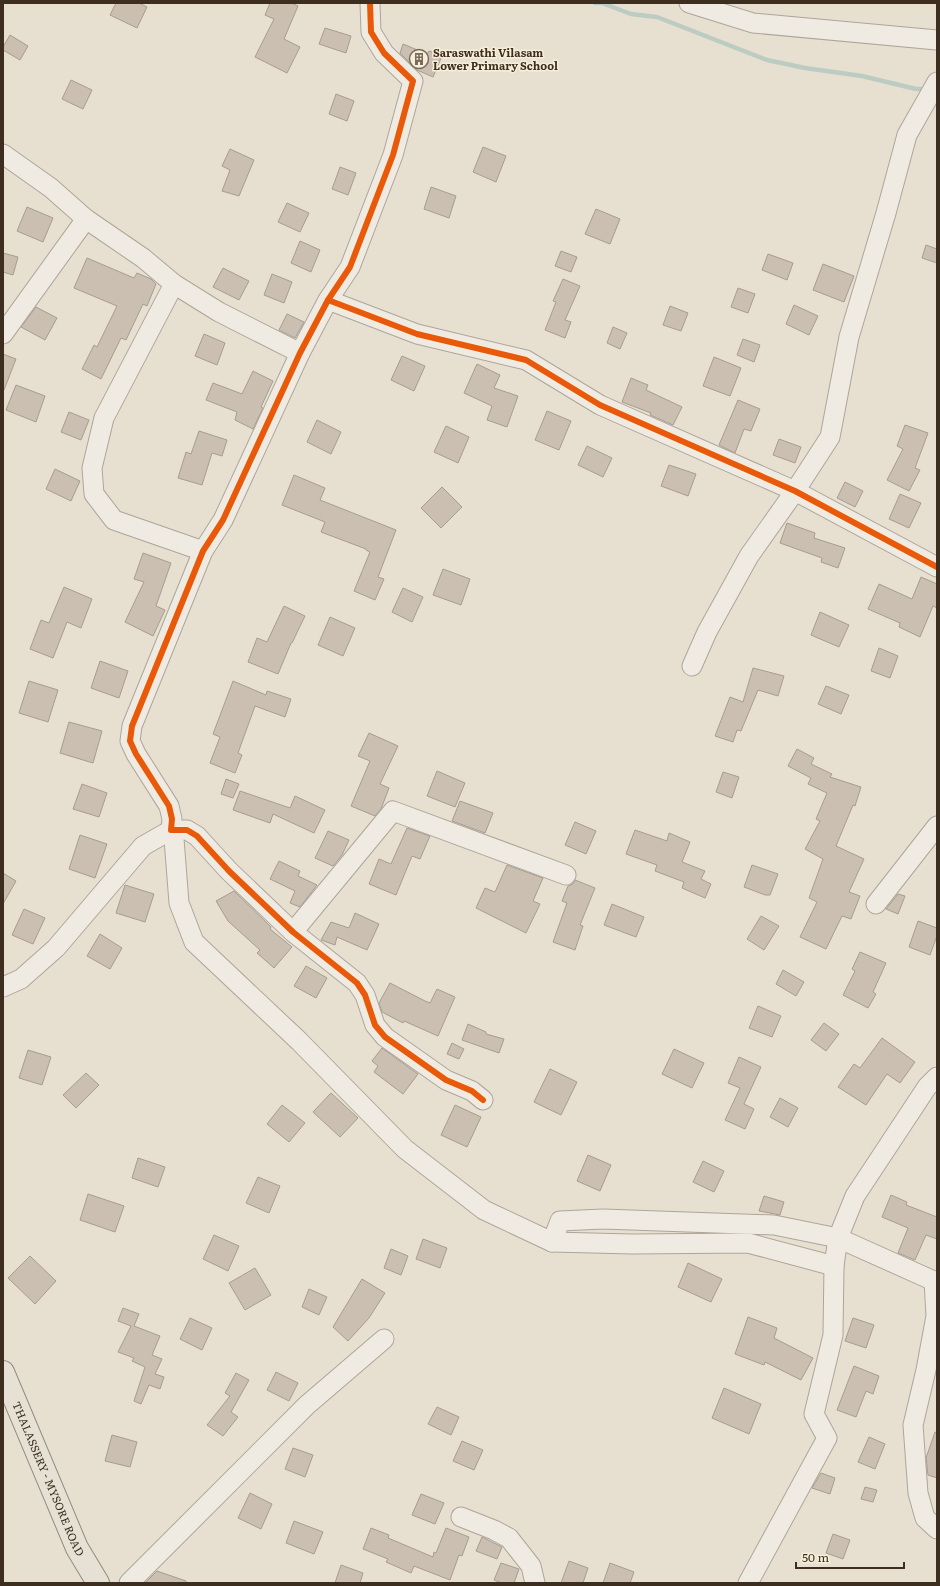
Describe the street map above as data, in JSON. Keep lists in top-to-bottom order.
{
  "streets": {
    "main road": ["THALASSERY - MYSORE ROAD"]
  },
  "places": {
    "building": ["Saraswathi Vilasam Lower Primary School"]
  },
  "scale_bar": "50 m"
}
